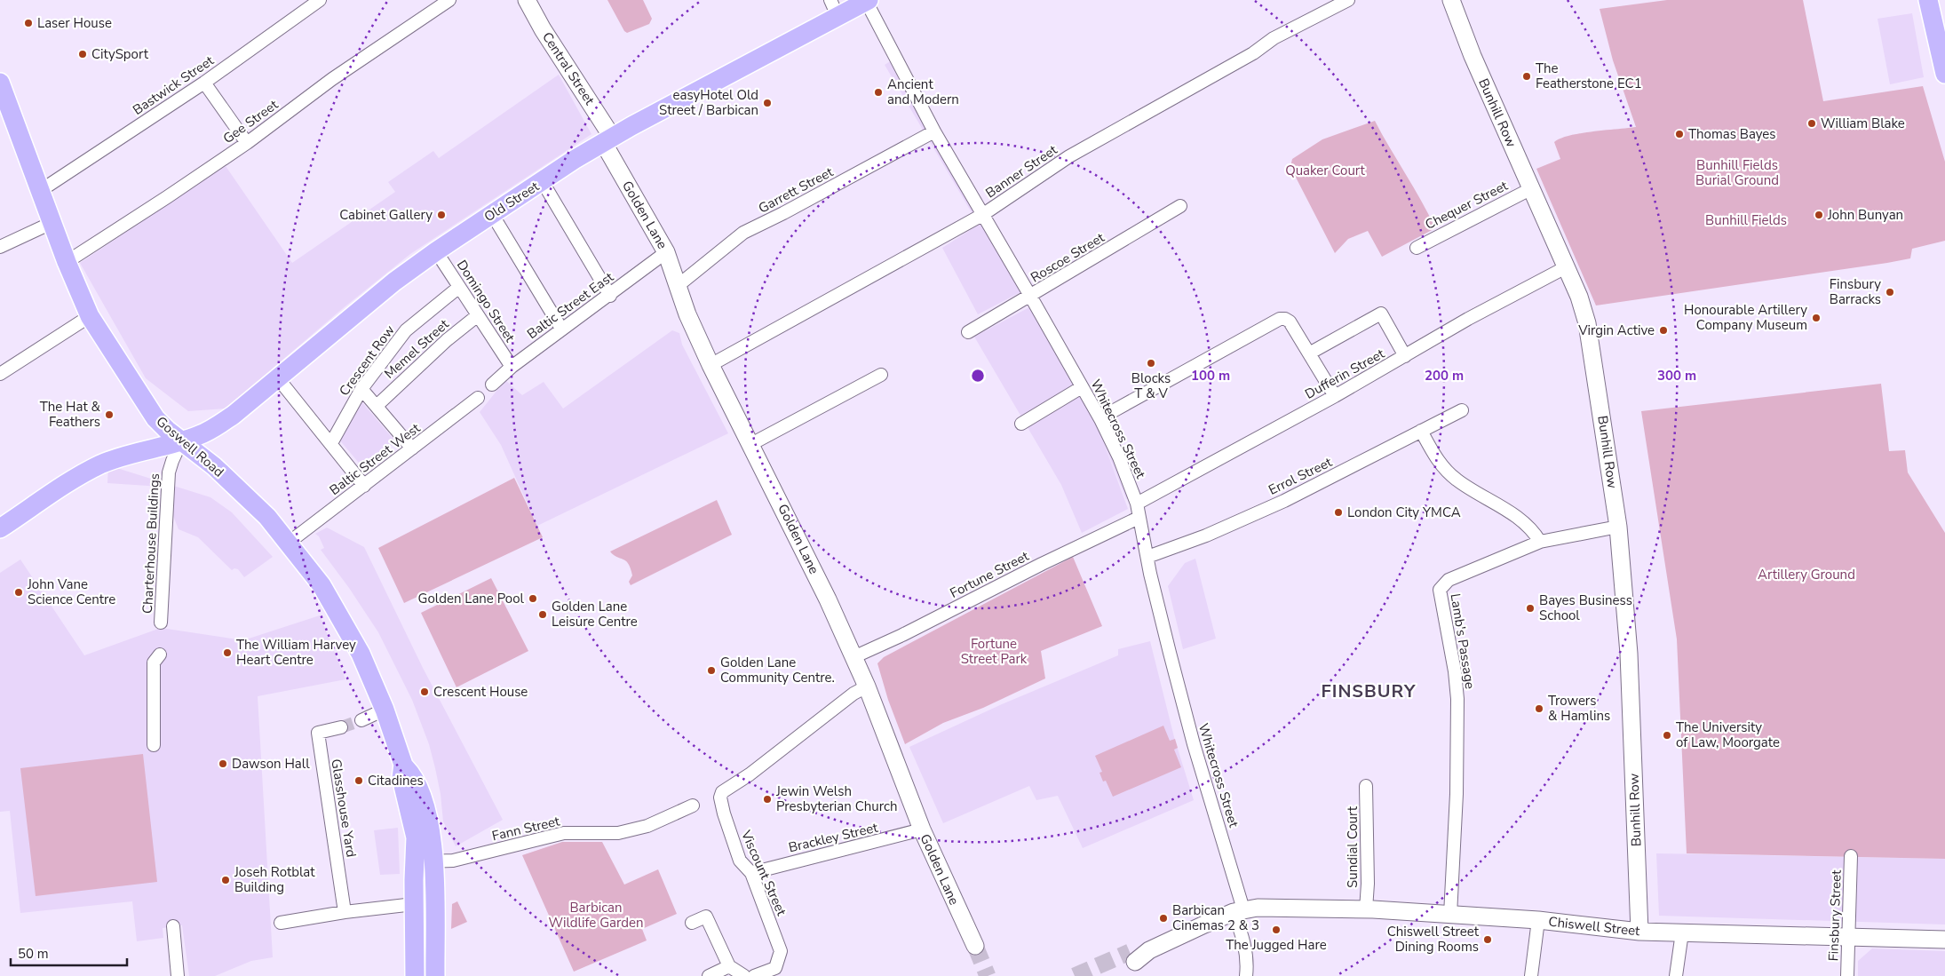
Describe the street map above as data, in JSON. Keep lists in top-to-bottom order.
{
  "streets": {
    "main road": [
      "Central Street",
      "Bunhill Row",
      "Old Street",
      "Golden Lane",
      "Goswell Road",
      "Chiswell Street"
    ],
    "street": [
      "Bastwick Street",
      "Gee Street",
      "Banner Street",
      "Garrett Street",
      "Chequer Street",
      "Roscoe Street",
      "Domingo Street",
      "Baltic Street East",
      "Memel Street",
      "Crescent Row",
      "Dufferin Street",
      "Whitecross Street",
      "Baltic Street West",
      "Errol Street",
      "Charterhouse Buildings",
      "Fortune Street",
      "Lamb's Passage",
      "Glasshouse Yard",
      "Fann Street",
      "Brackley Street",
      "Sundial Court",
      "Viscount Street",
      "Finsbury Street"
    ]
  },
  "crossings": [
    ["Central Street", "Old Street"],
    ["Central Street", "Golden Lane"],
    ["Bastwick Street", "Goswell Road"],
    ["Bunhill Row", "Chequer Street"],
    ["Bunhill Row", "Dufferin Street"],
    ["Bunhill Row", "Lamb's Passage"],
    ["Bunhill Row", "Chiswell Street"],
    ["Gee Street", "Goswell Road"],
    ["Banner Street", "Golden Lane"],
    ["Banner Street", "Whitecross Street"],
    ["Garrett Street", "Golden Lane"],
    ["Garrett Street", "Whitecross Street"],
    ["Old Street", "Golden Lane"],
    ["Old Street", "Domingo Street"],
    ["Old Street", "Whitecross Street"],
    ["Old Street", "Goswell Road"],
    ["Old Street", "Charterhouse Buildings"],
    ["Golden Lane", "Baltic Street East"],
    ["Golden Lane", "Fortune Street"],
    ["Golden Lane", "Brackley Street"],
    ["Golden Lane", "Viscount Street"],
    ["Roscoe Street", "Whitecross Street"],
    ["Domingo Street", "Baltic Street East"],
    ["Domingo Street", "Memel Street"],
    ["Domingo Street", "Crescent Row"],
    ["Dufferin Street", "Whitecross Street"],
    ["Whitecross Street", "Errol Street"],
    ["Whitecross Street", "Fortune Street"],
    ["Whitecross Street", "Chiswell Street"],
    ["Goswell Road", "Baltic Street West"],
    ["Goswell Road", "Charterhouse Buildings"],
    ["Goswell Road", "Fann Street"],
    ["Lamb's Passage", "Chiswell Street"],
    ["Brackley Street", "Viscount Street"],
    ["Sundial Court", "Chiswell Street"],
    ["Finsbury Street", "Chiswell Street"]
  ],
  "districts": ["FINSBURY"],
  "parks": [
    "Bunhill Fields Burial Ground",
    "Quaker Court",
    "Bunhill Fields",
    "Artillery Ground",
    "Fortune Street Park",
    "Barbican Wildlife Garden"
  ],
  "places": [
    "Laser House",
    "CitySport",
    "The Featherstone EC1",
    "Ancient and Modern",
    "easyHotel Old Street / Barbican",
    "William Blake",
    "Thomas Bayes",
    "Cabinet Gallery",
    "John Bunyan",
    "Finsbury Barracks",
    "Honourable Artillery Company Museum",
    "Virgin Active",
    "Blocks T & V",
    "The Hat & Feathers",
    "London City YMCA",
    "John Vane Science Centre",
    "Golden Lane Pool",
    "Bayes Business School",
    "Golden Lane Leisure Centre",
    "The William Harvey Heart Centre",
    "Golden Lane Community Centre.",
    "Crescent House",
    "Trowers & Hamlins",
    "The University of Law, Moorgate",
    "Dawson Hall",
    "Citadines",
    "Jewin Welsh Presbyterian Church",
    "Joseh Rotblat Building",
    "Barbican Cinemas 2 & 3",
    "The Jugged Hare",
    "Chiswell Street Dining Rooms"
  ],
  "scale_bar": "50 m",
  "rings": ["100 m", "200 m", "300 m"]
}
